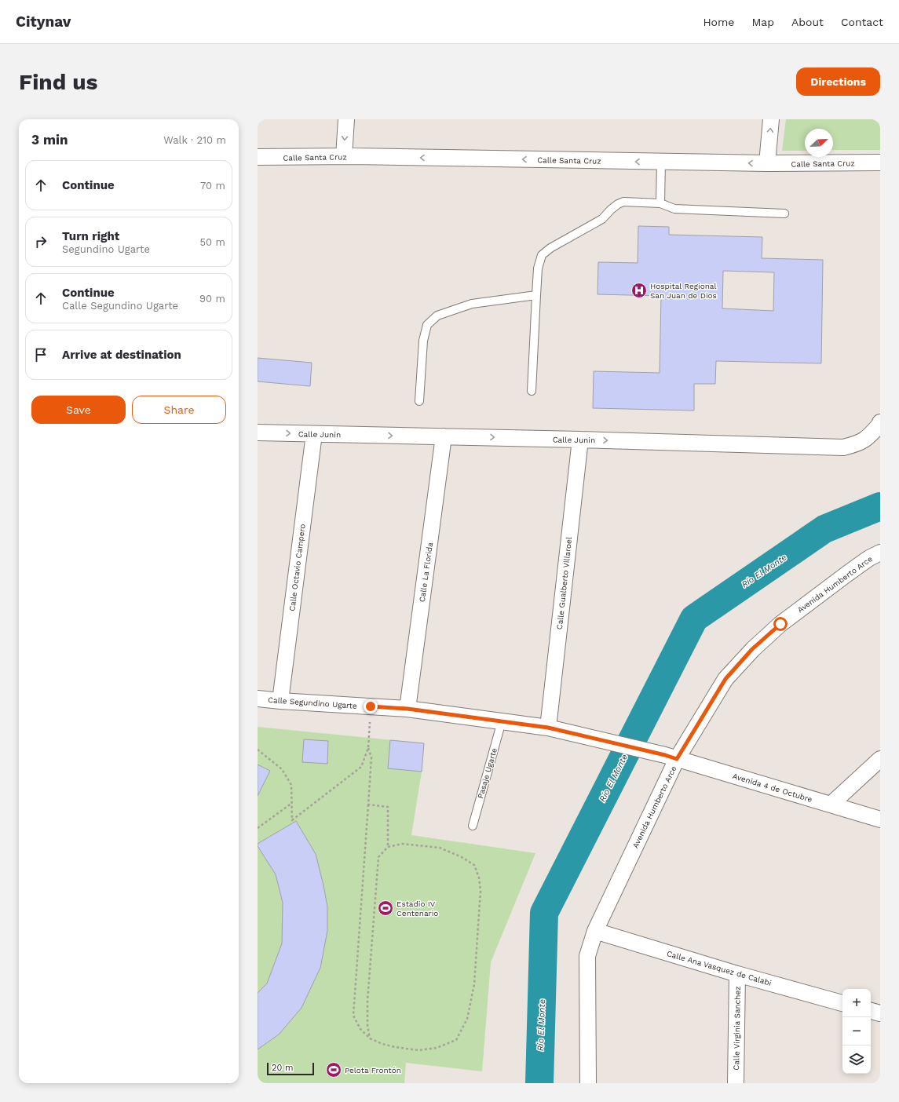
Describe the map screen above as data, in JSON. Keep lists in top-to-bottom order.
{
  "streets": {
    "street": [
      "Calle Santa Cruz",
      "Calle Junin",
      "Calle Octavio Campero",
      "Calle La Florida",
      "Calle Gualberto Villaroel",
      "Avenida Humberto Arce",
      "Calle Segundino Ugarte",
      "Avenida 4 de Octubre",
      "Calle Ana Vasquez de Calabi",
      "Calle Virginia Sanchez"
    ],
    "lane": ["Pasaje Ugarte"]
  },
  "crossings": [
    ["Calle Junin", "Calle Octavio Campero"],
    ["Calle Junin", "Calle La Florida"],
    ["Calle Junin", "Calle Gualberto Villaroel"],
    ["Calle Octavio Campero", "Calle Segundino Ugarte"],
    ["Calle La Florida", "Calle Segundino Ugarte"],
    ["Calle Gualberto Villaroel", "Calle Segundino Ugarte"],
    ["Avenida Humberto Arce", "Avenida 4 de Octubre"],
    ["Avenida Humberto Arce", "Calle Ana Vasquez de Calabi"],
    ["Calle Segundino Ugarte", "Pasaje Ugarte"],
    ["Calle Segundino Ugarte", "Avenida 4 de Octubre"],
    ["Calle Ana Vasquez de Calabi", "Calle Virginia Sanchez"]
  ],
  "one_way": ["Calle Santa Cruz", "Calle Junin"],
  "water": ["Río El Monte"],
  "places": {
    "hospital": ["Hospital Regional San Juan de Dios"],
    "sports": ["Estadio IV Centenario", "Pelota Frontón"]
  },
  "scale_bar": "20 m",
  "north": "top right",
  "page": {
    "header": "Citynav",
    "nav": [
      "Home",
      "Map",
      "About",
      "Contact"
    ],
    "buttons": [
      "Directions",
      ["Save", "Share"]
    ],
    "title": "Find us",
    "heading": ["3 min", "Walk · 210 m"],
    "list": [
      ["Continue", "70 m"],
      ["Turn right", "Segundino Ugarte", "50 m"],
      ["Continue", "Calle Segundino Ugarte", "90 m"],
      "Arrive at destination"
    ],
    "map_buttons": ["+", "−"],
    "scale": "20 m"
  }
}
